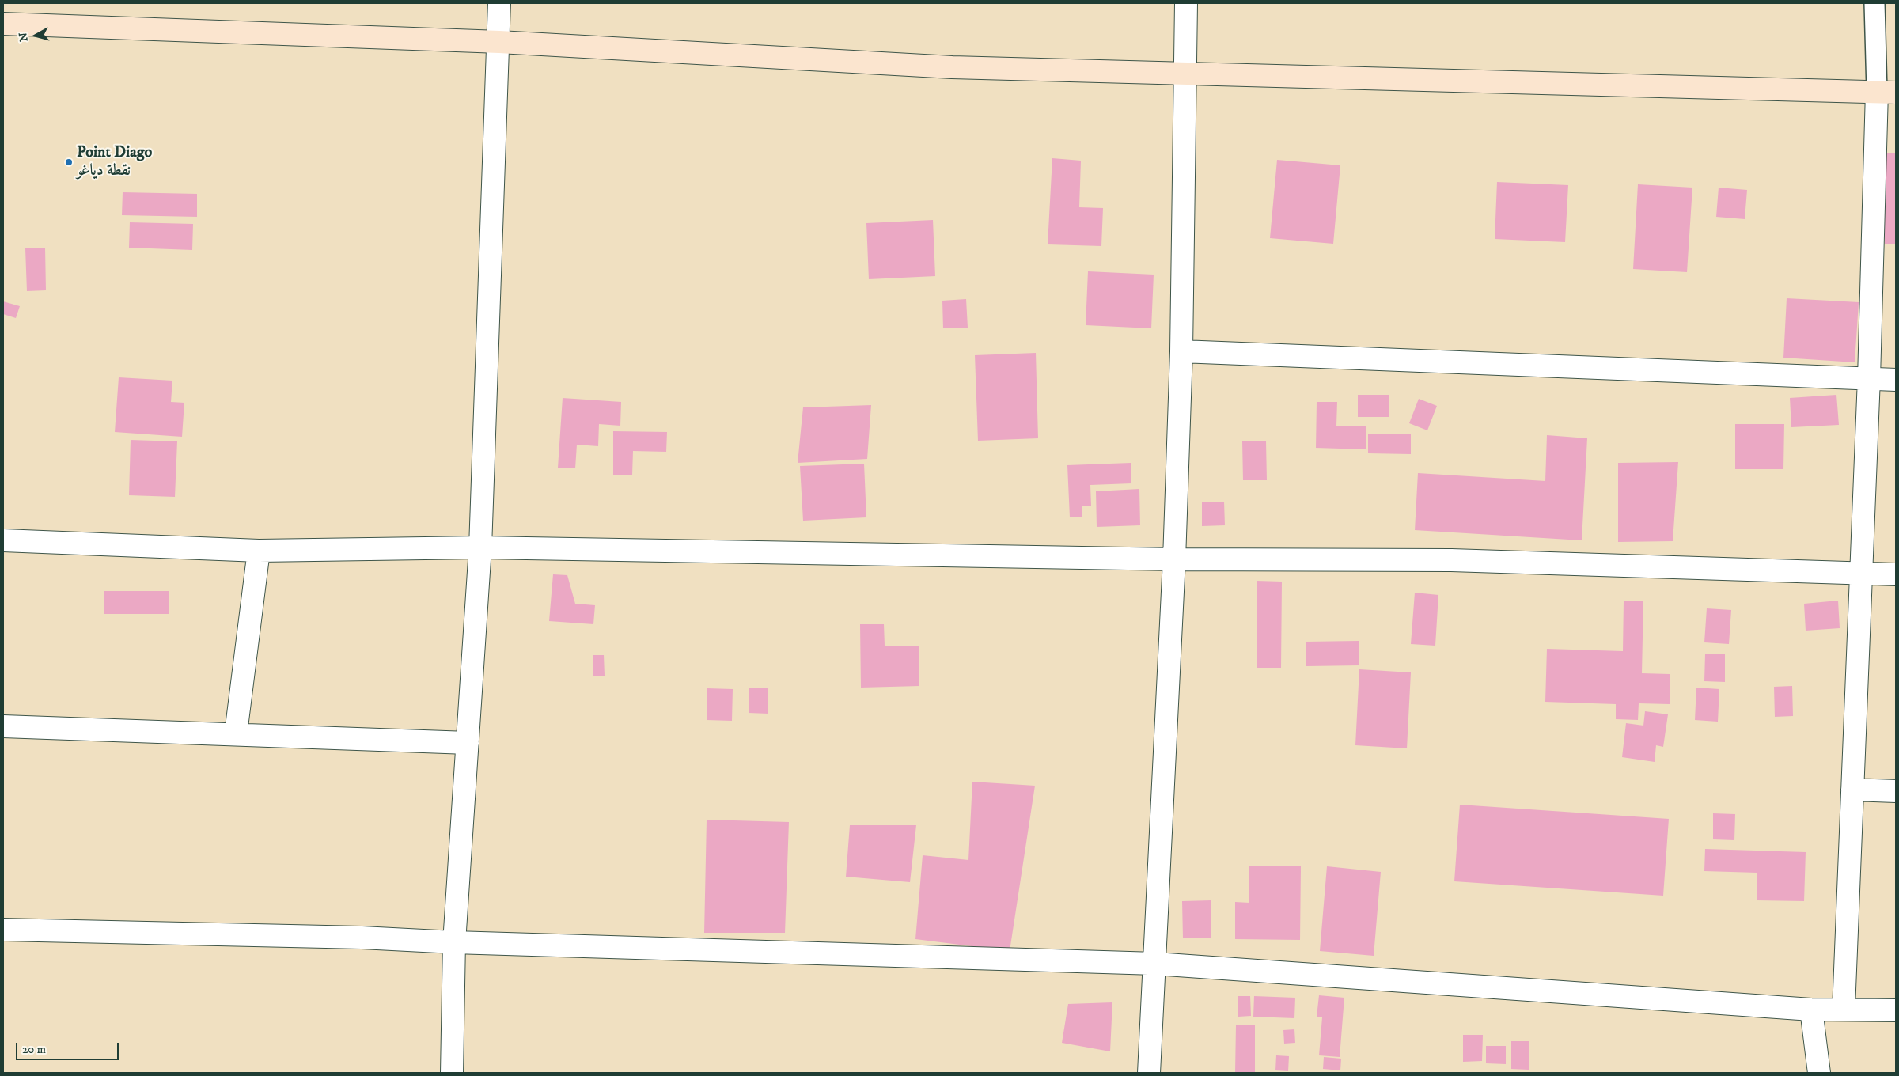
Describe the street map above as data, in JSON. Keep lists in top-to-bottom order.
{
  "places": ["Point Diago نقطة دياغو"],
  "scale_bar": "20 m",
  "north": "left"
}
